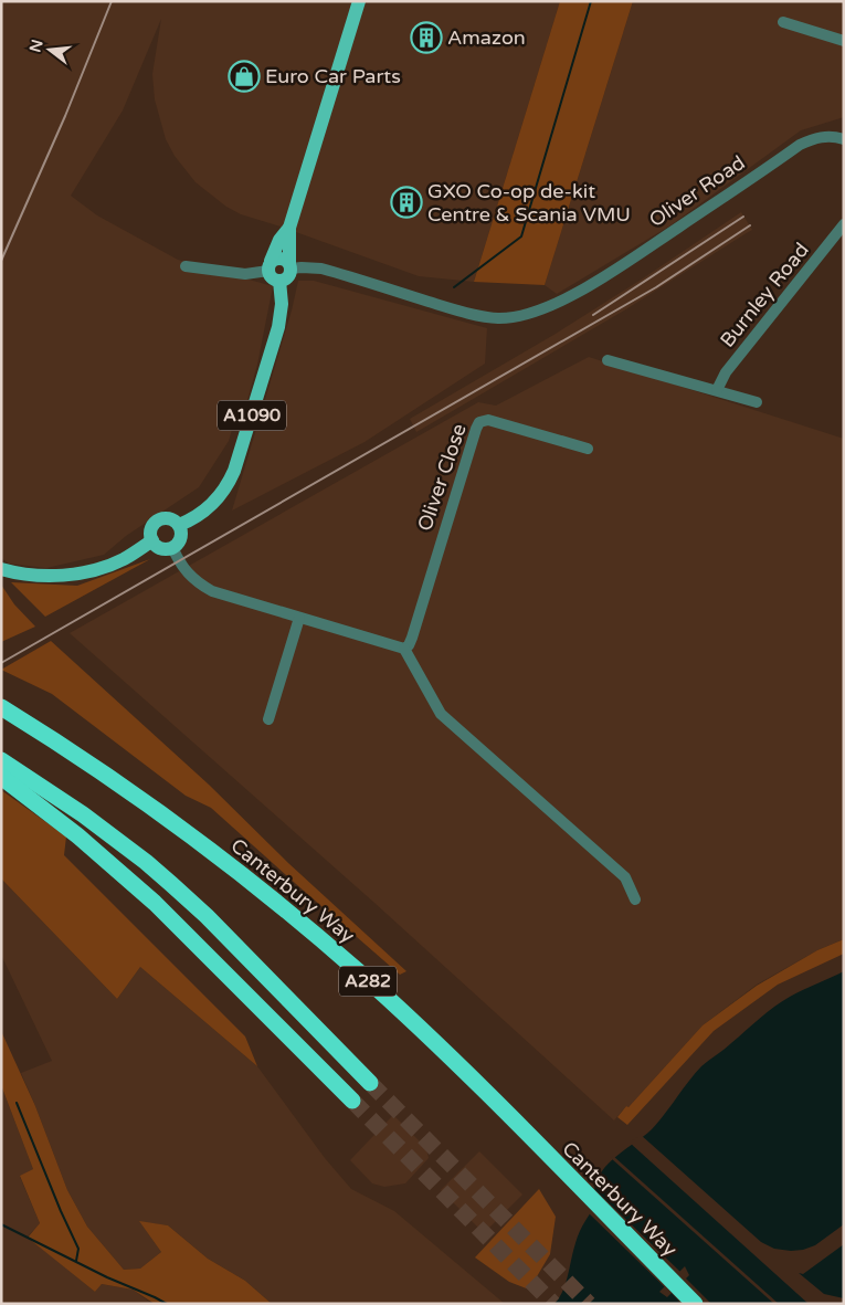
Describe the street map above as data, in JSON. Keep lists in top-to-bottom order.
{
  "streets": {
    "highway": ["Canterbury Way", "A282"],
    "main road": ["A1090"],
    "street": ["Oliver Road", "Burnley Road", "Oliver Close"]
  },
  "crossings": [
    ["Oliver Road", "A1090"]
  ],
  "places": {
    "building": ["Amazon", "GXO Co-op de-kit Centre & Scania VMU"],
    "shop": ["Euro Car Parts"]
  },
  "north": "left"
}
